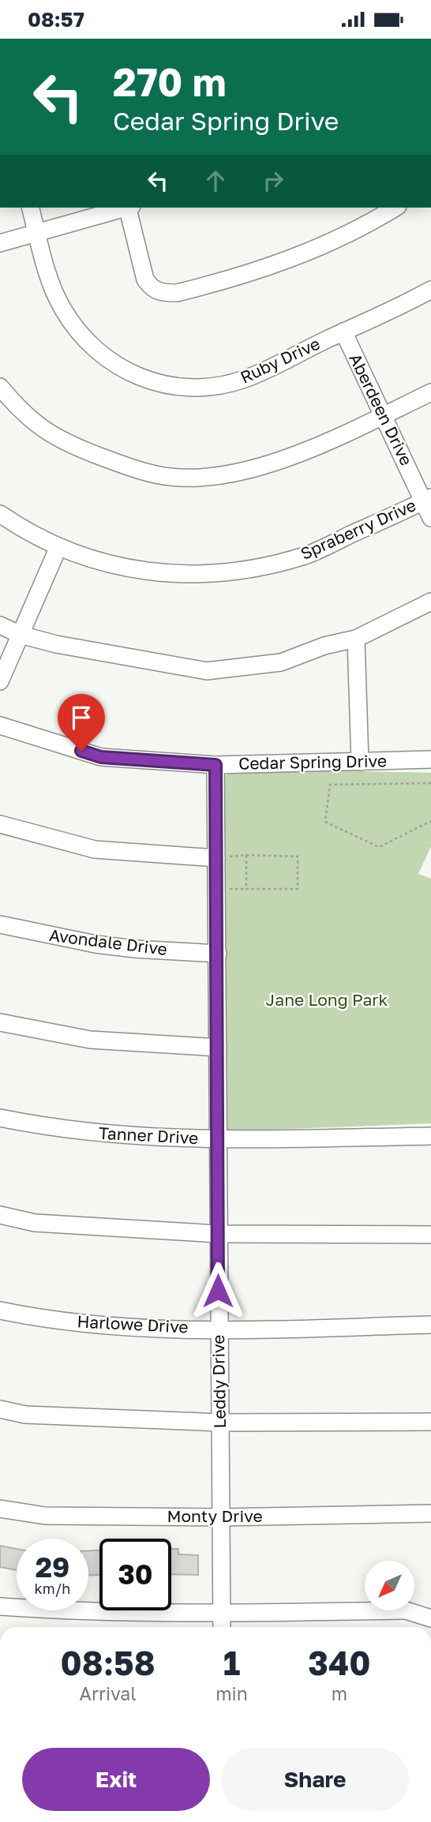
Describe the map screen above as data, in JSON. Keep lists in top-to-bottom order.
{
  "streets": {
    "street": [
      "Ruby Drive",
      "Aberdeen Drive",
      "Spraberry Drive",
      "Cedar Spring Drive",
      "Avondale Drive",
      "Tanner Drive",
      "Harlowe Drive",
      "Leddy Drive",
      "Monty Drive"
    ]
  },
  "crossings": [
    ["Ruby Drive", "Aberdeen Drive"],
    ["Aberdeen Drive", "Spraberry Drive"],
    ["Cedar Spring Drive", "Leddy Drive"],
    ["Avondale Drive", "Leddy Drive"],
    ["Tanner Drive", "Leddy Drive"],
    ["Harlowe Drive", "Leddy Drive"],
    ["Leddy Drive", "Monty Drive"]
  ],
  "parks": ["Jane Long Park"],
  "north": "bottom left",
  "page": {
    "status": "08:57",
    "turn": ["270 m", "Cedar Spring Drive"],
    "speed": "29 km/h",
    "limit": "30",
    "eta": [
      "08:58",
      "Arrival",
      "1",
      "min",
      "340",
      "m"
    ],
    "buttons": ["Exit", "Share"]
  }
}
